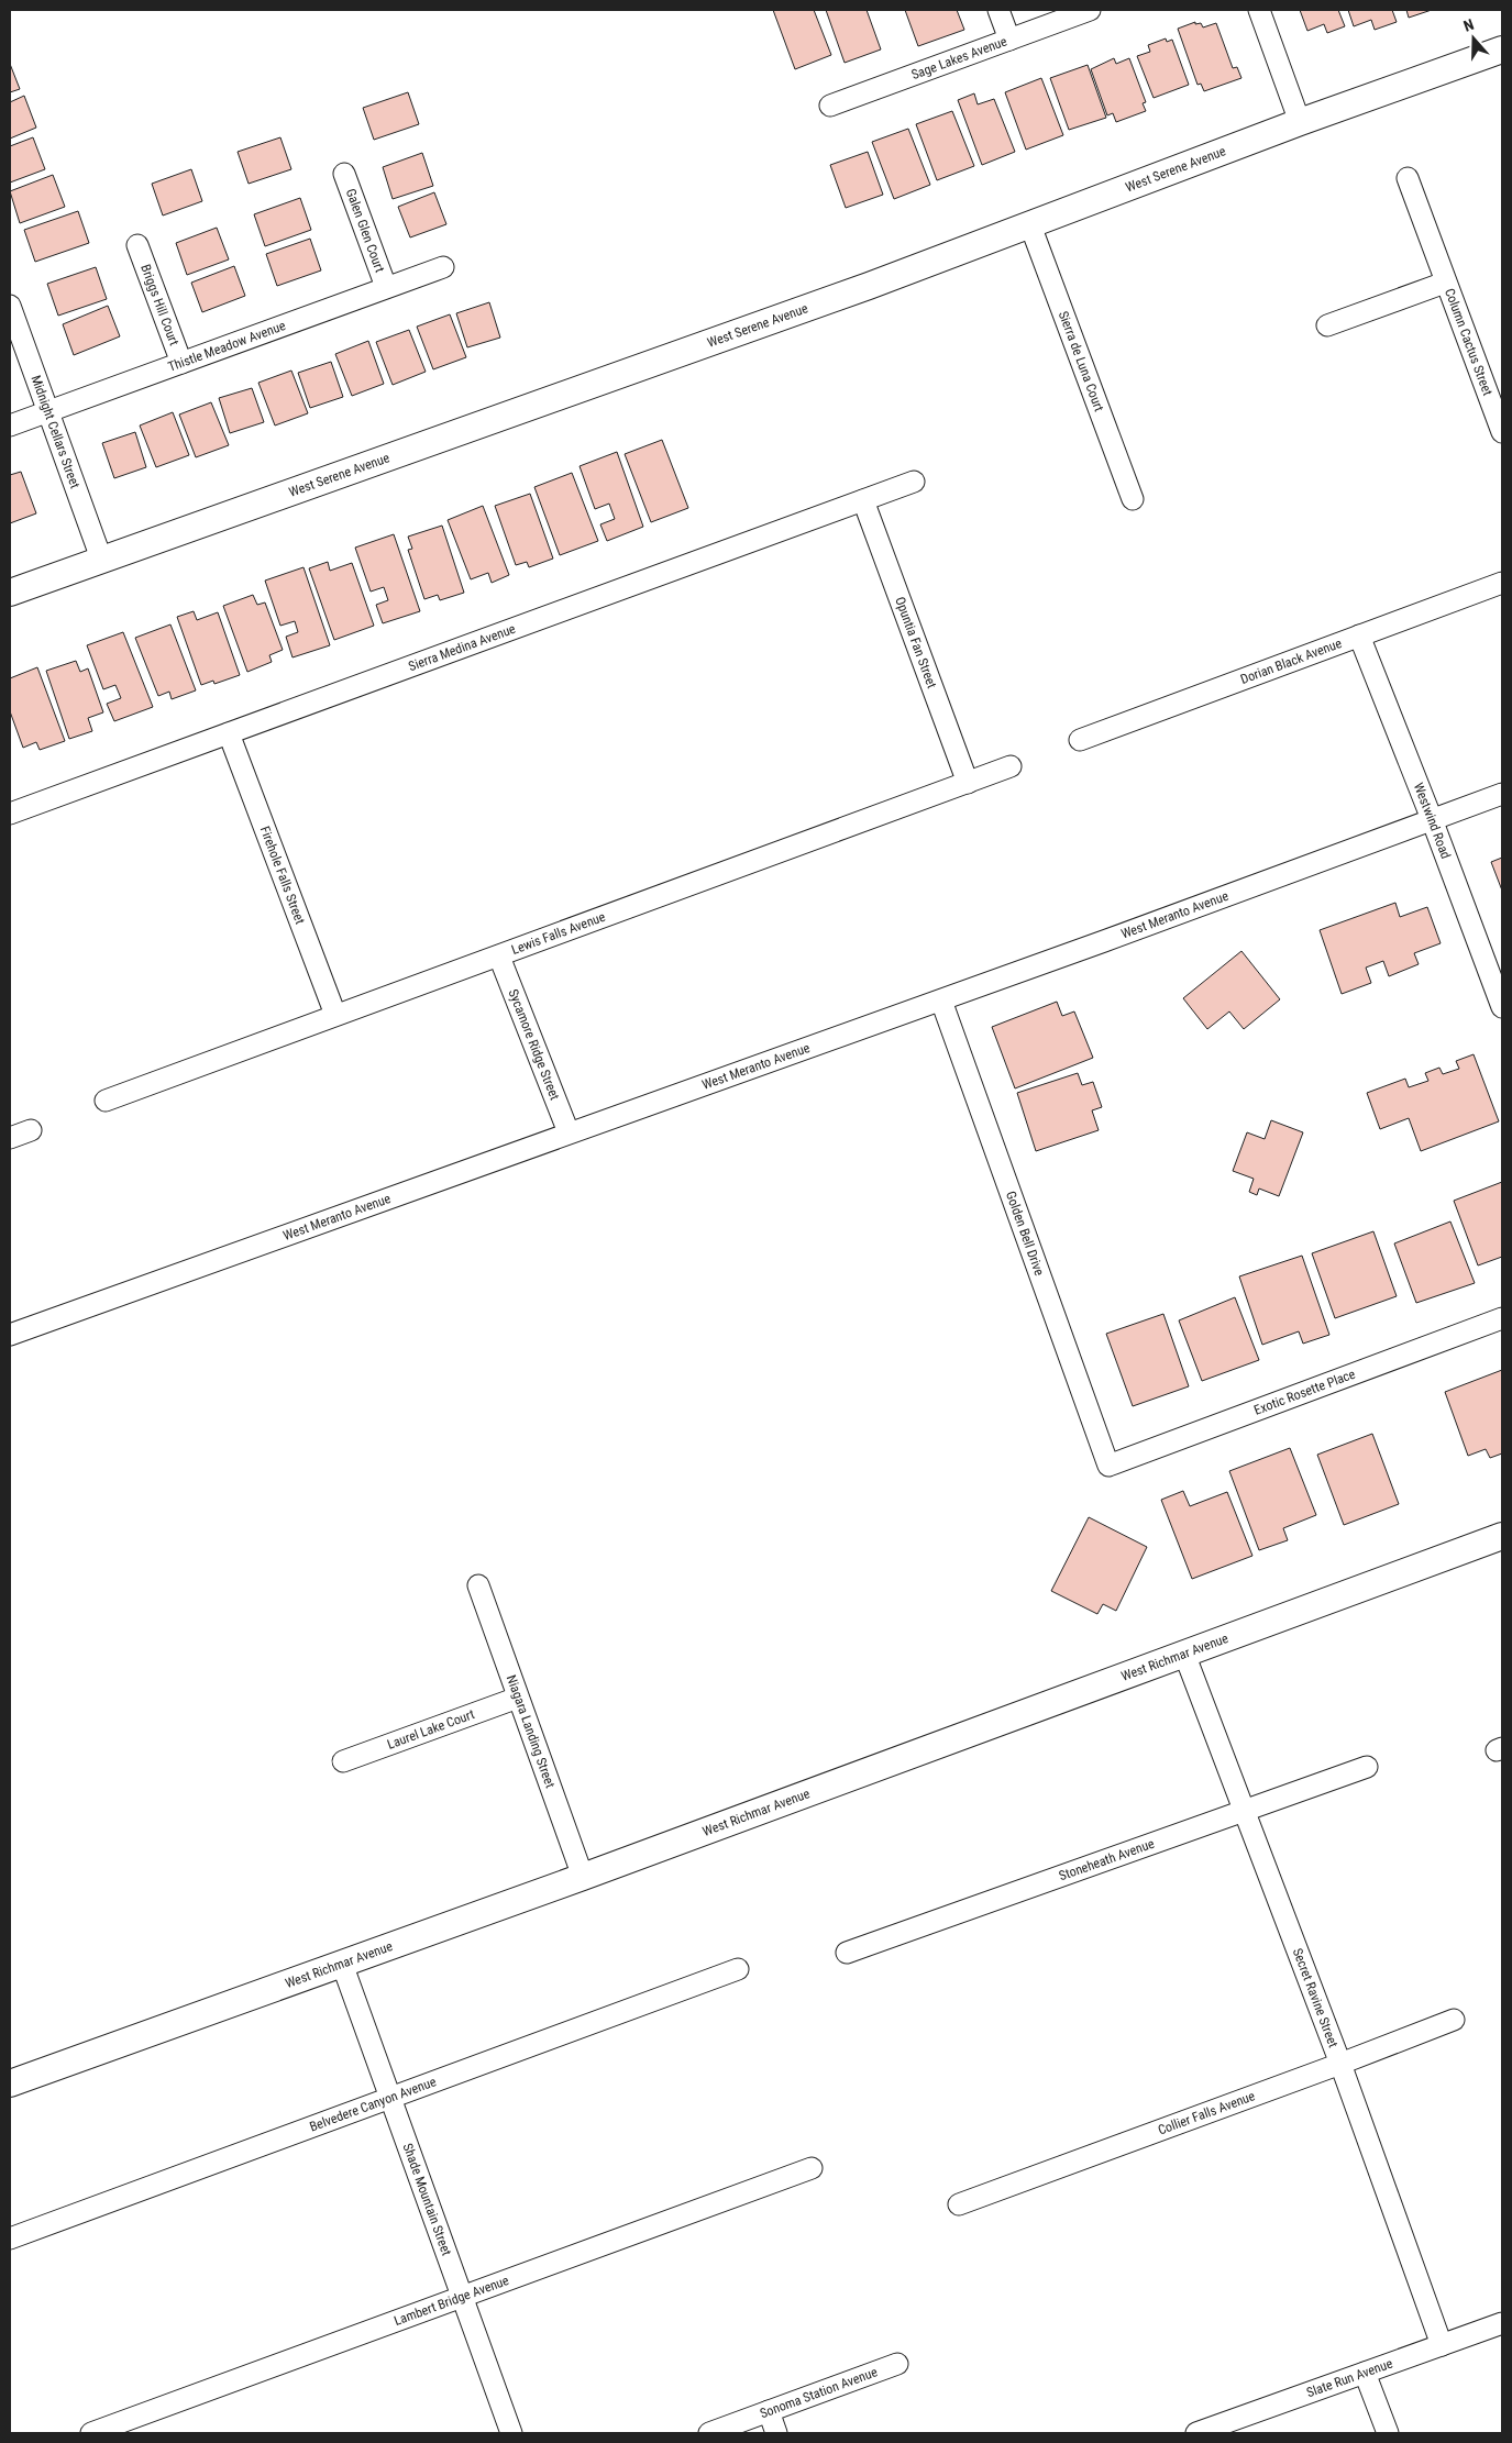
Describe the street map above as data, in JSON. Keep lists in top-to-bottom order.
{
  "streets": {
    "street": [
      "Sage Lakes Avenue",
      "West Serene Avenue",
      "Galen Glen Court",
      "Briggs Hill Court",
      "Column Cactus Street",
      "Thistle Meadow Avenue",
      "Sierra de Luna Court",
      "Midnight Cellars Street",
      "Opuntia Fan Street",
      "Sierra Medina Avenue",
      "Dorian Black Avenue",
      "Westwind Road",
      "Firehole Falls Street",
      "West Meranto Avenue",
      "Lewis Falls Avenue",
      "Sycamore Ridge Street",
      "Golden Bell Drive",
      "Exotic Rosette Place",
      "West Richmar Avenue",
      "Laurel Lake Court",
      "Niagara Landing Street",
      "Stoneheath Avenue",
      "Secret Ravine Street",
      "Belvedere Canyon Avenue",
      "Collier Falls Avenue",
      "Shade Mountain Street",
      "Lambert Bridge Avenue",
      "Slate Run Avenue",
      "Sonoma Station Avenue"
    ]
  },
  "crossings": [
    ["West Serene Avenue", "Sierra de Luna Court"],
    ["West Serene Avenue", "Midnight Cellars Street"],
    ["Galen Glen Court", "Thistle Meadow Avenue"],
    ["Briggs Hill Court", "Thistle Meadow Avenue"],
    ["Thistle Meadow Avenue", "Midnight Cellars Street"],
    ["Opuntia Fan Street", "Sierra Medina Avenue"],
    ["Opuntia Fan Street", "Lewis Falls Avenue"],
    ["Sierra Medina Avenue", "Firehole Falls Street"],
    ["Dorian Black Avenue", "Westwind Road"],
    ["Westwind Road", "West Meranto Avenue"],
    ["Firehole Falls Street", "Lewis Falls Avenue"],
    ["West Meranto Avenue", "Sycamore Ridge Street"],
    ["West Meranto Avenue", "Golden Bell Drive"],
    ["Lewis Falls Avenue", "Sycamore Ridge Street"],
    ["Golden Bell Drive", "Exotic Rosette Place"],
    ["West Richmar Avenue", "Niagara Landing Street"],
    ["West Richmar Avenue", "Secret Ravine Street"],
    ["West Richmar Avenue", "Shade Mountain Street"],
    ["Laurel Lake Court", "Niagara Landing Street"],
    ["Stoneheath Avenue", "Secret Ravine Street"],
    ["Secret Ravine Street", "Collier Falls Avenue"],
    ["Secret Ravine Street", "Slate Run Avenue"],
    ["Belvedere Canyon Avenue", "Shade Mountain Street"],
    ["Shade Mountain Street", "Lambert Bridge Avenue"]
  ],
  "north": "top"
}
